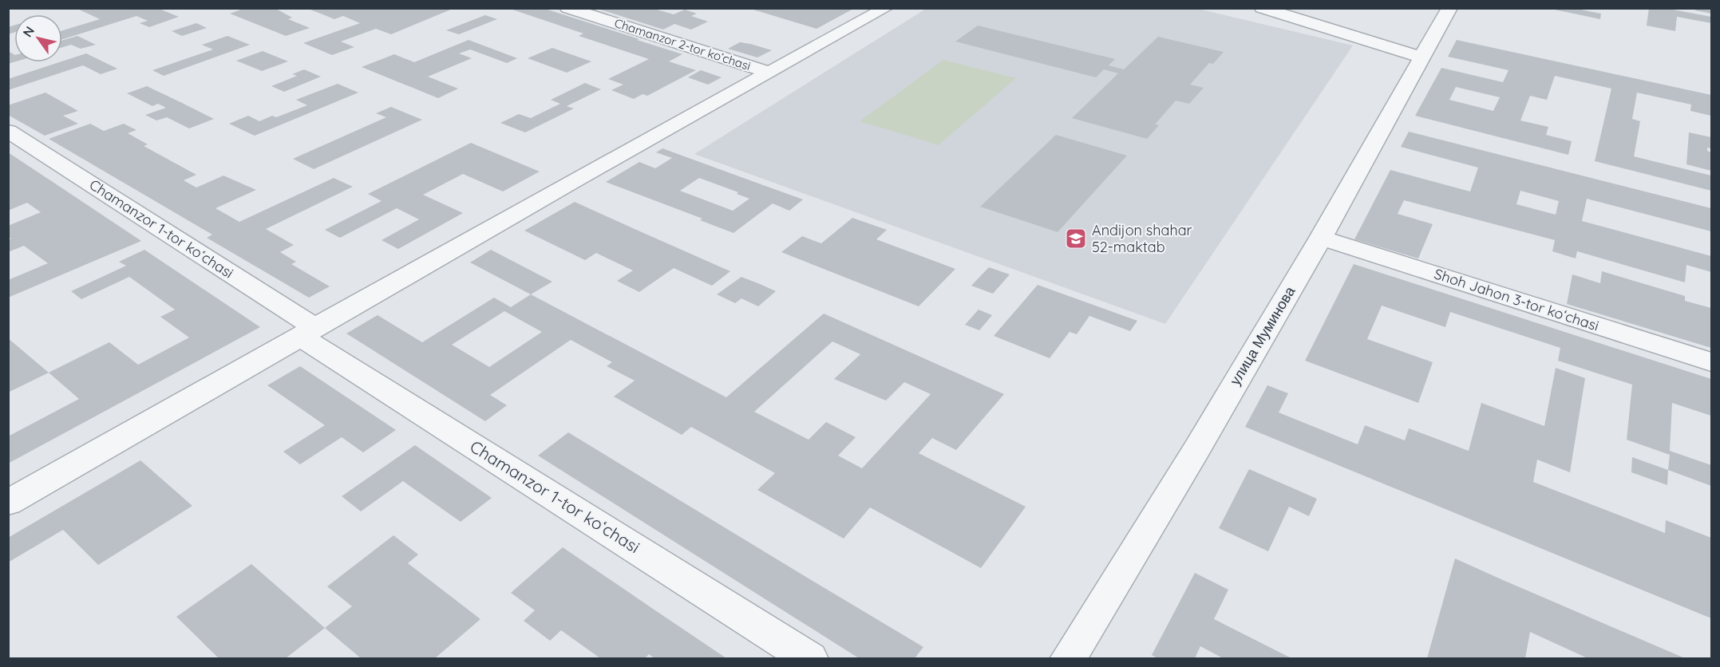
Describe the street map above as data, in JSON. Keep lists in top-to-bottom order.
{
  "streets": {
    "street": [
      "Chamanzor 2-tor koʻchasi",
      "Chamanzor 1-tor koʻchasi",
      "Shoh Jahon 3-tor koʻchasi",
      "улица Муминова"
    ]
  },
  "crossings": [
    ["Shoh Jahon 3-tor koʻchasi", "улица Муминова"]
  ],
  "places": {
    "school or university": ["Andijon shahar 52-maktab"]
  },
  "north": "top left"
}
